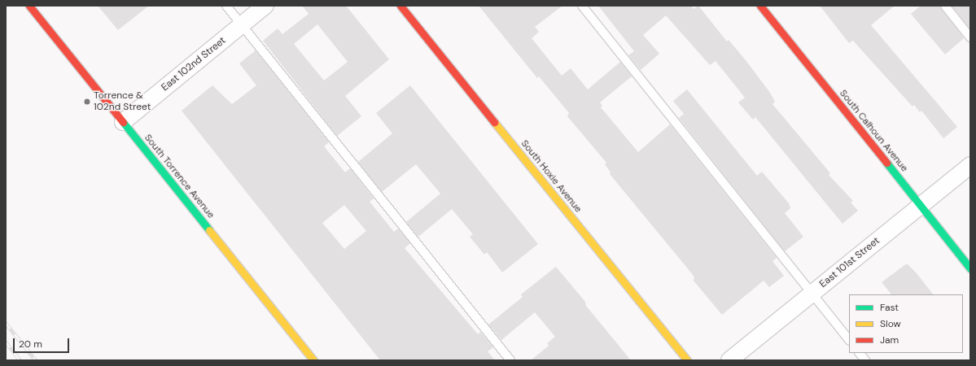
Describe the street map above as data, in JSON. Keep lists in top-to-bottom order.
{
  "streets": {
    "street": [
      "East 102nd Street",
      "South Calhoun Avenue",
      "South Torrence Avenue",
      "South Hoxie Avenue",
      "East 101st Street"
    ]
  },
  "crossings": [
    ["East 102nd Street", "South Torrence Avenue"],
    ["South Calhoun Avenue", "East 101st Street"]
  ],
  "places": ["Torrence & 102nd Street"],
  "legend": ["Fast", "Slow", "Jam"],
  "scale_bar": "20 m"
}
